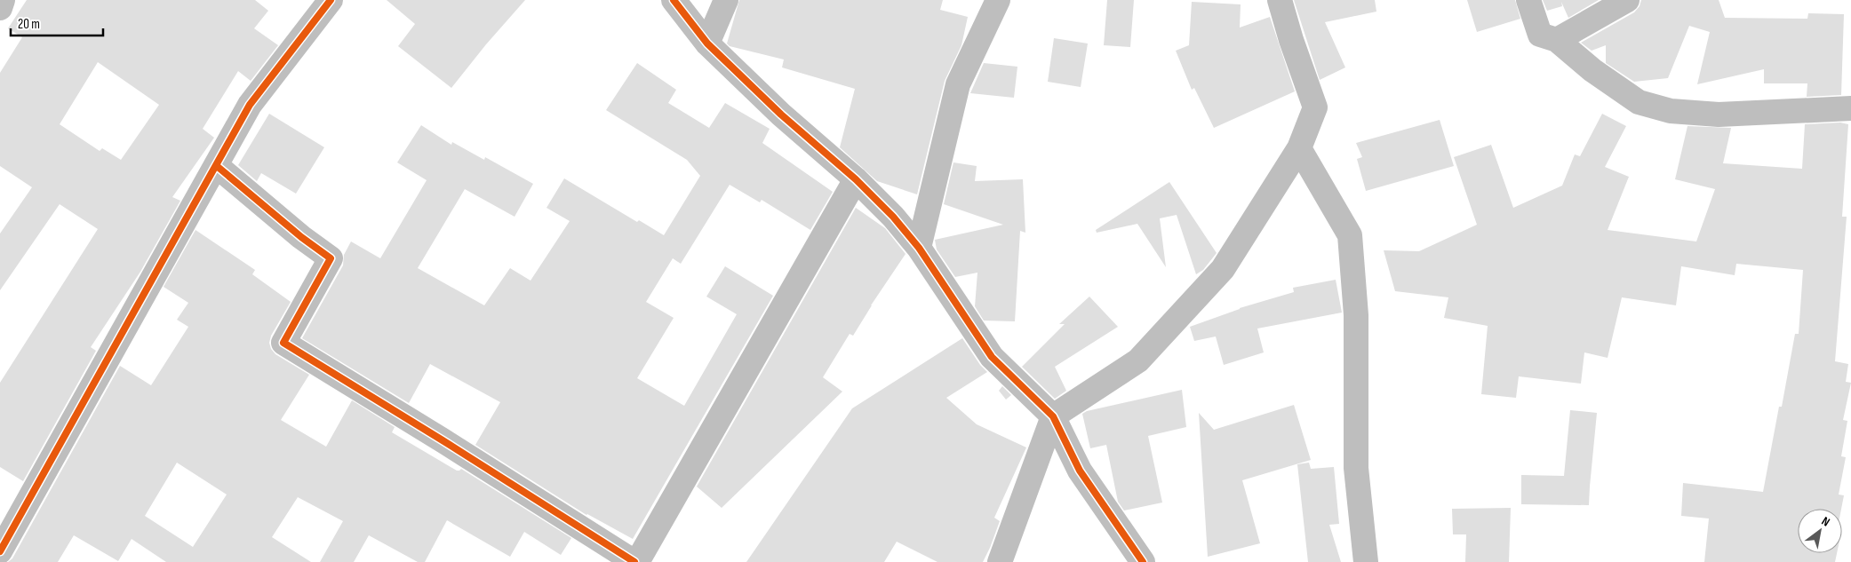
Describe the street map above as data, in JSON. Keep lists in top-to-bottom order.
{
  "scale_bar": "20 m",
  "north": "top right"
}
